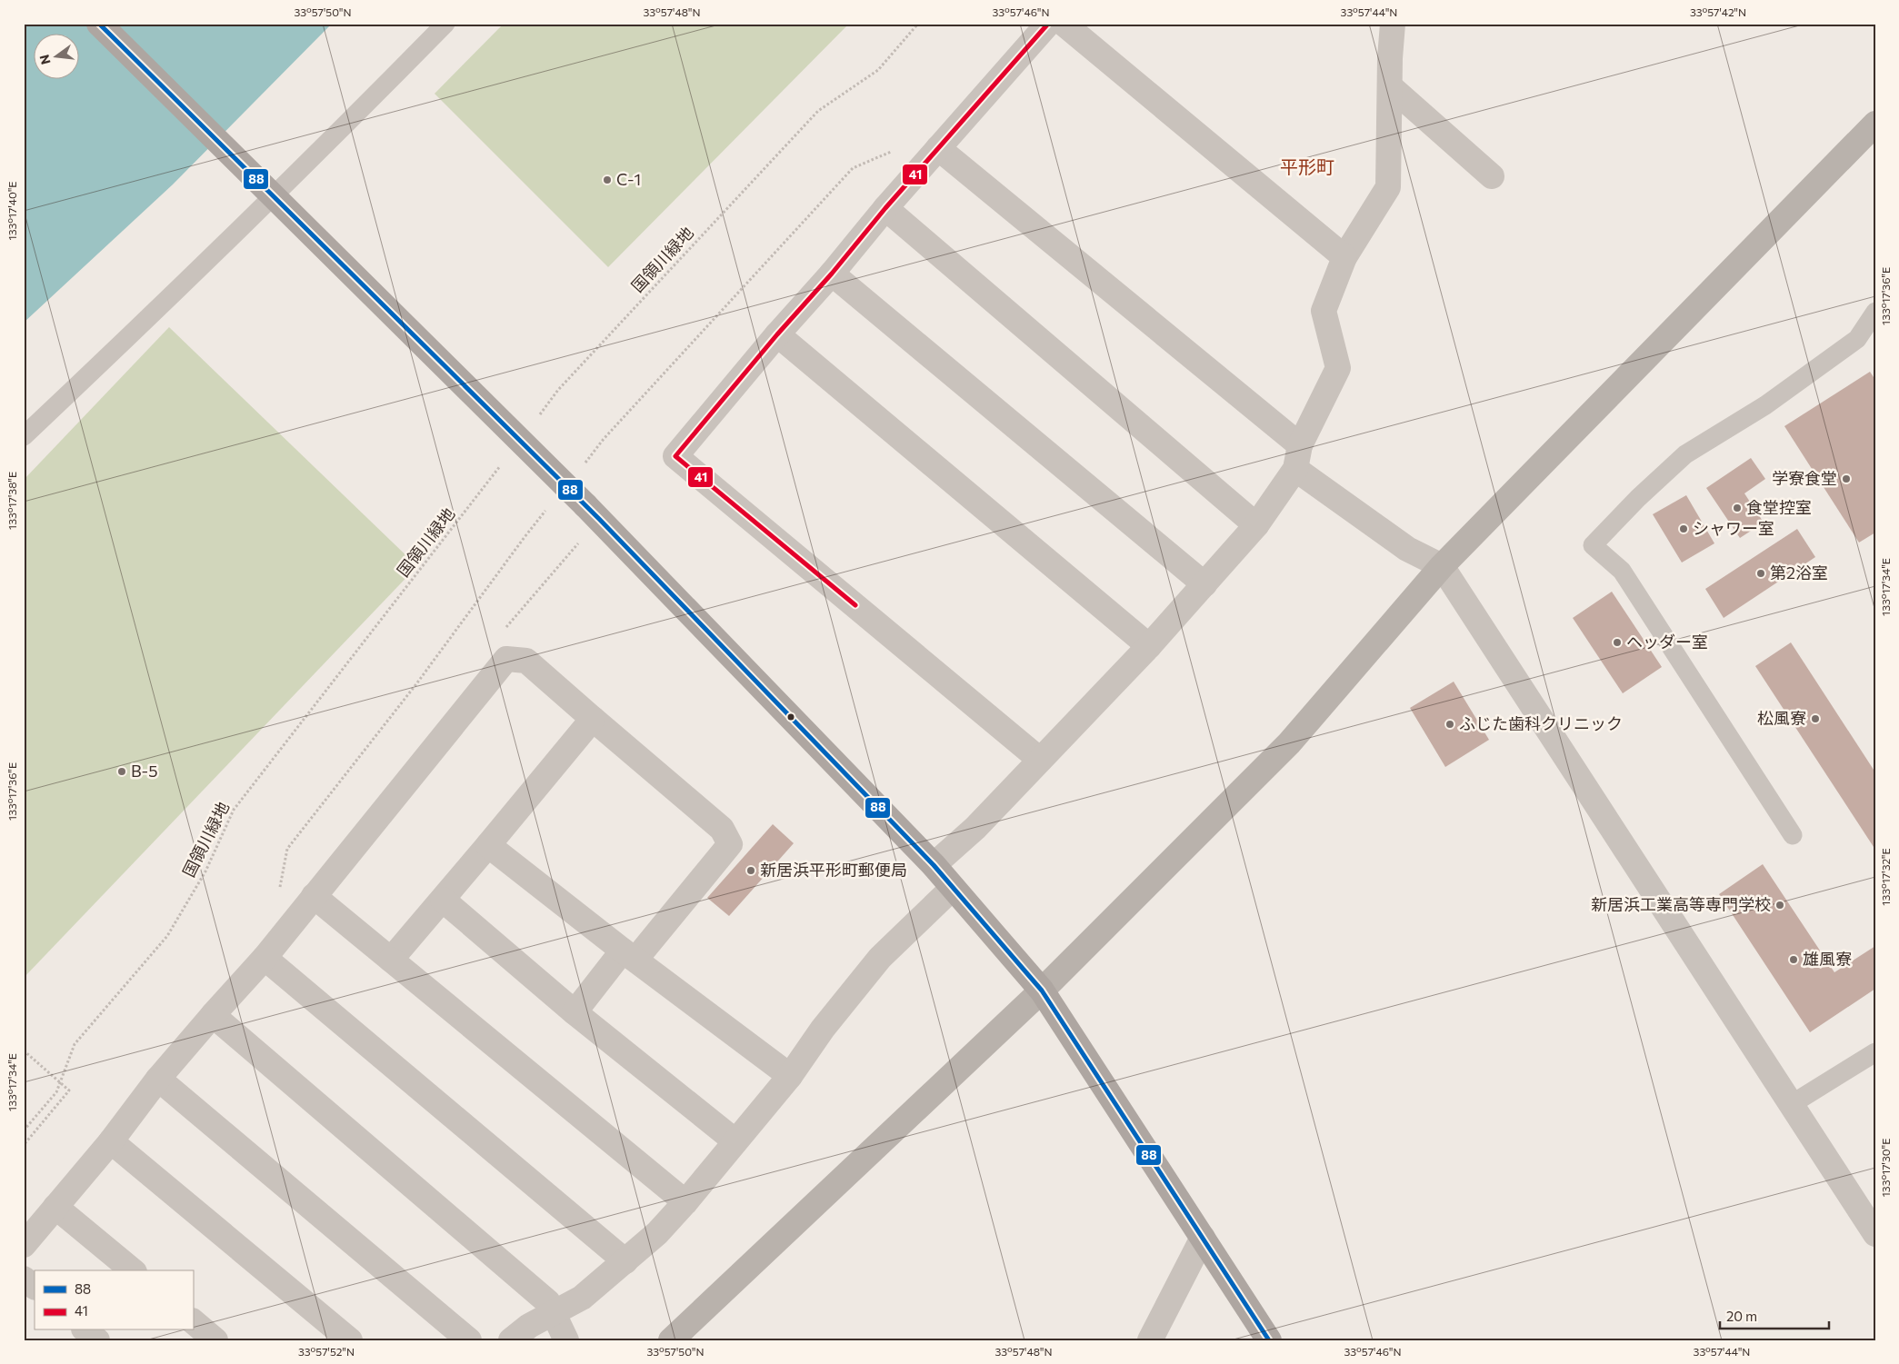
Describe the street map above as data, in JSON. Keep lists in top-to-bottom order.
{
  "streets": {
    "path": ["国領川緑地"]
  },
  "districts": ["平形町"],
  "places": [
    "C-1",
    "学寮食堂",
    "食堂控室",
    "シャワー室",
    "第2浴室",
    "ヘッダー室",
    "松風寮",
    "ふじた歯科クリニック",
    "B-5",
    "新居浜平形町郵便局",
    "新居浜工業高等専門学校",
    "雄風寮"
  ],
  "lines": ["transit line 88", "transit line 41"],
  "legend": ["88", "41"],
  "scale_bar": "20 m",
  "north": "left",
  "coordinates": [
    "33°57'50\"N",
    "33°57'48\"N",
    "33°57'46\"N",
    "33°57'44\"N",
    "33°57'42\"N",
    "133°17'40\"E",
    "133°17'36\"E",
    "133°17'38\"E",
    "133°17'34\"E",
    "133°17'32\"E",
    "133°17'30\"E",
    "33°57'52\"N"
  ]
}
